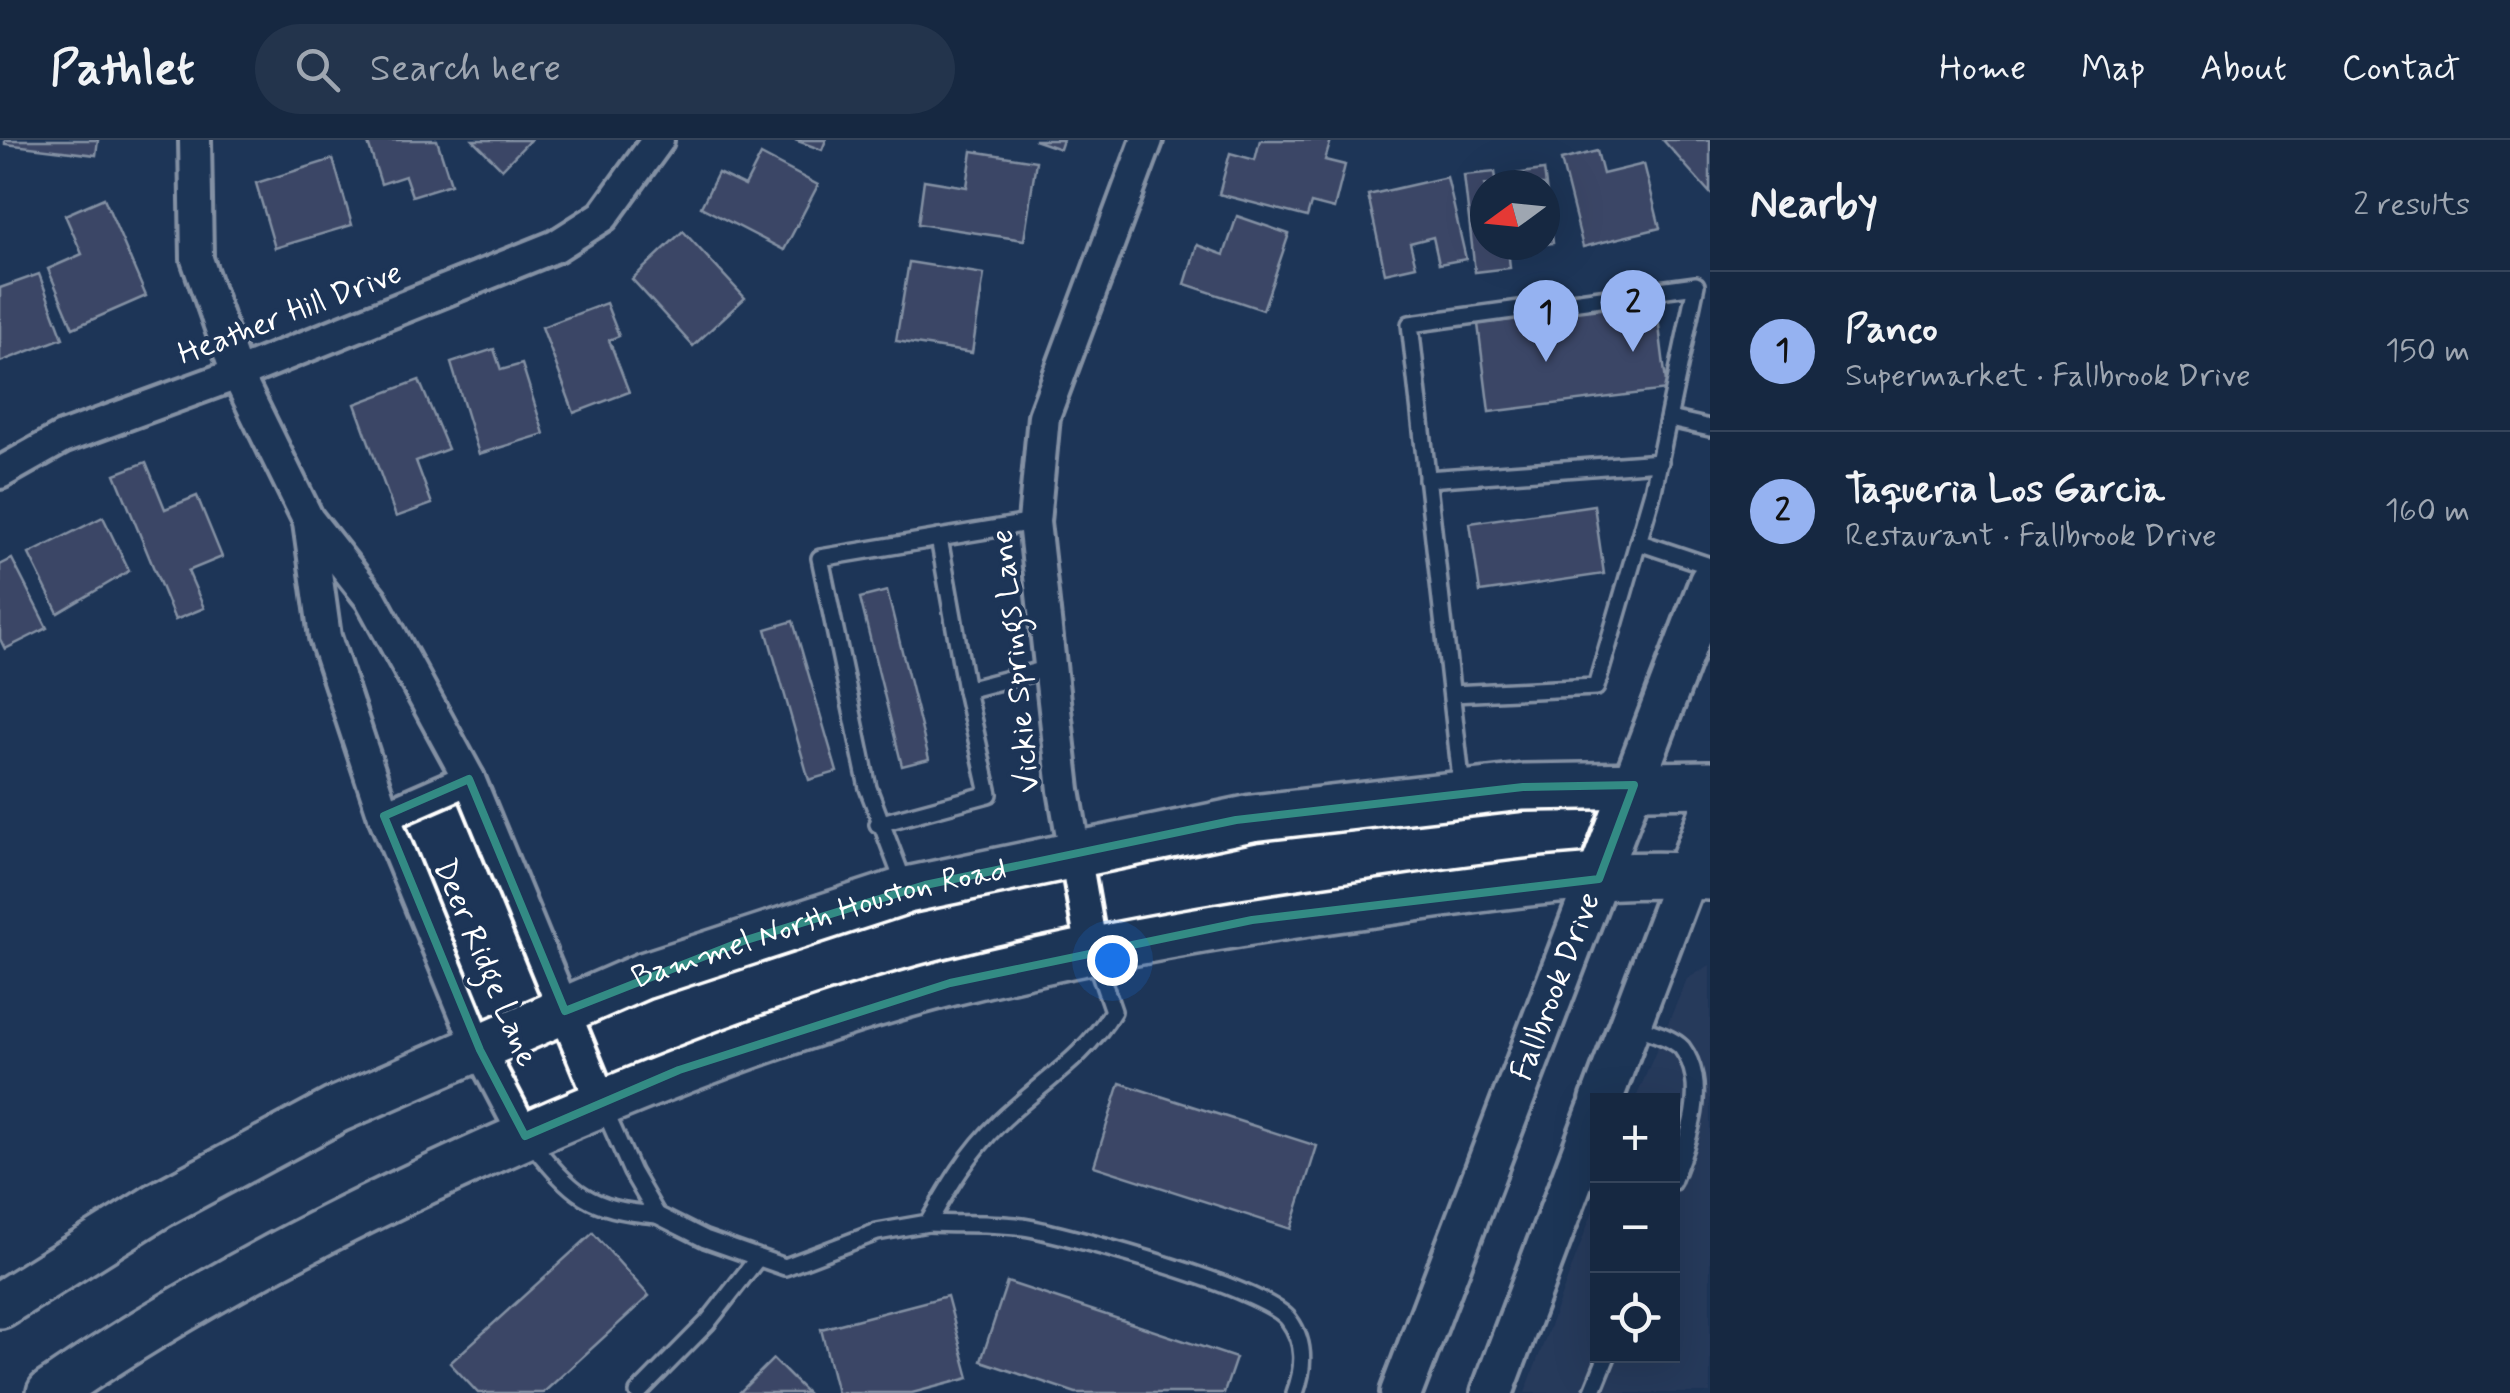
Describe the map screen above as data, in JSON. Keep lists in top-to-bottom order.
{
  "streets": {
    "main road": ["Bammel North Houston Road"],
    "street": [
      "Heather Hill Drive",
      "Vickie Springs Lane",
      "Deer Ridge Lane",
      "Fallbrook Drive"
    ]
  },
  "crossings": [
    ["Heather Hill Drive", "Deer Ridge Lane"],
    ["Vickie Springs Lane", "Bammel North Houston Road"],
    ["Bammel North Houston Road", "Deer Ridge Lane"],
    ["Bammel North Houston Road", "Fallbrook Drive"]
  ],
  "north": "left",
  "page": {
    "header": "Pathlet",
    "search": "Search here",
    "nav": [
      "Home",
      "Map",
      "About",
      "Contact"
    ],
    "heading": ["Nearby", "2 results"],
    "pins": ["2", "1"],
    "list": [
      {
        "mark": "1",
        "name": "Panco",
        "note": "Supermarket · Fallbrook Drive",
        "value": "150 m"
      },
      {
        "mark": "2",
        "name": "Taqueria Los Garcia",
        "note": "Restaurant · Fallbrook Drive",
        "value": "160 m"
      }
    ],
    "map_buttons": ["+", "−"]
  }
}
